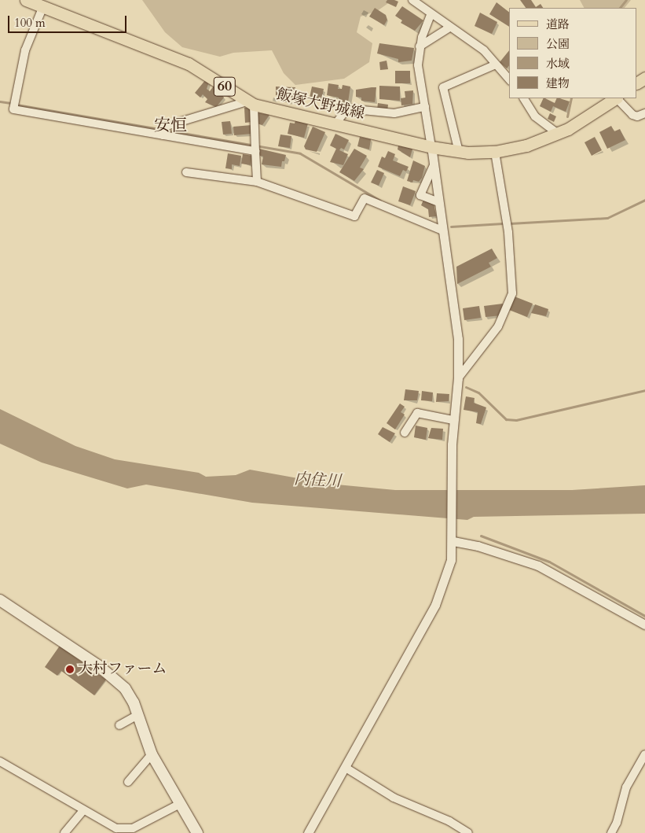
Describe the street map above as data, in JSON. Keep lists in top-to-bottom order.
{
  "streets": {
    "main road": ["60", "飯塚大野城線"]
  },
  "districts": ["安恒"],
  "water": ["内住川"],
  "places": ["大村ファーム"],
  "legend": [
    "道路",
    "公園",
    "水域",
    "建物"
  ],
  "scale_bar": "100 m"
}
